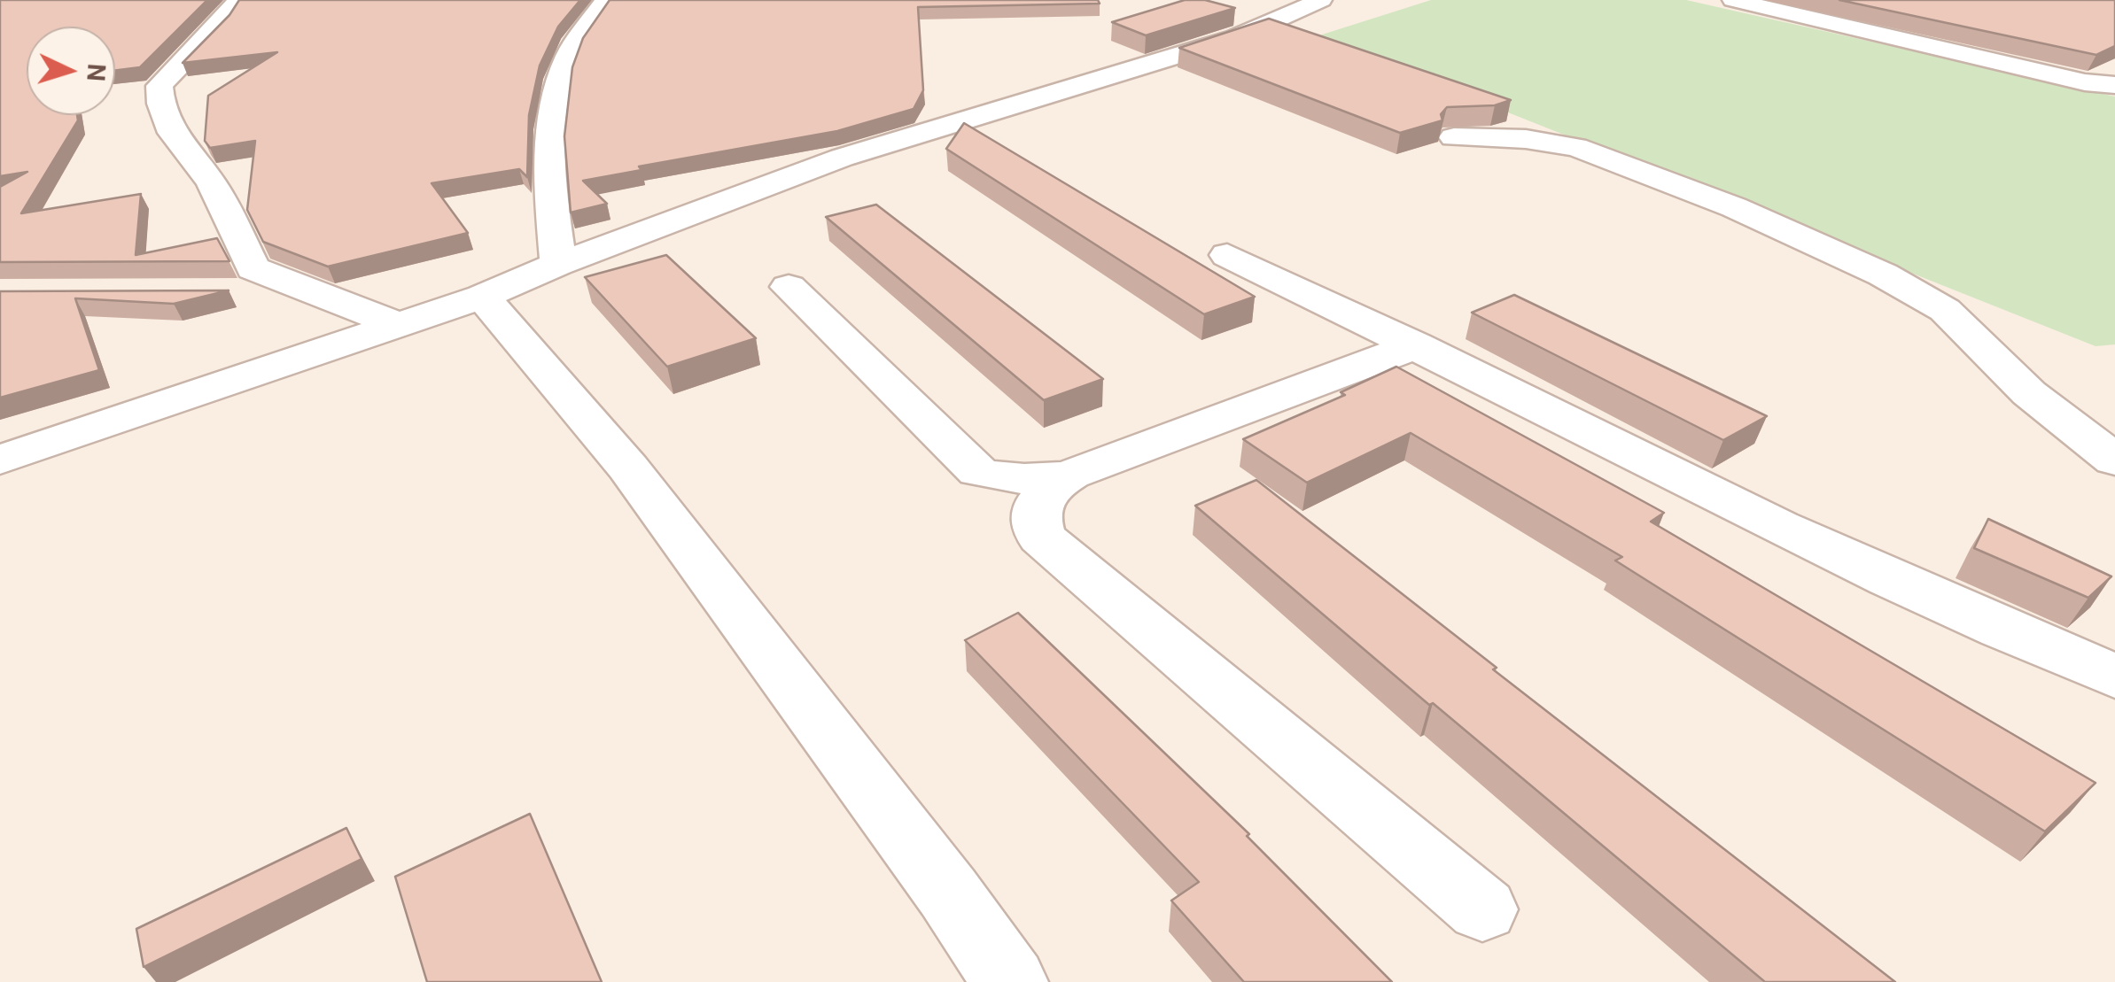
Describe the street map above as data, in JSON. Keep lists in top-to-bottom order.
{
  "north": "right"
}
